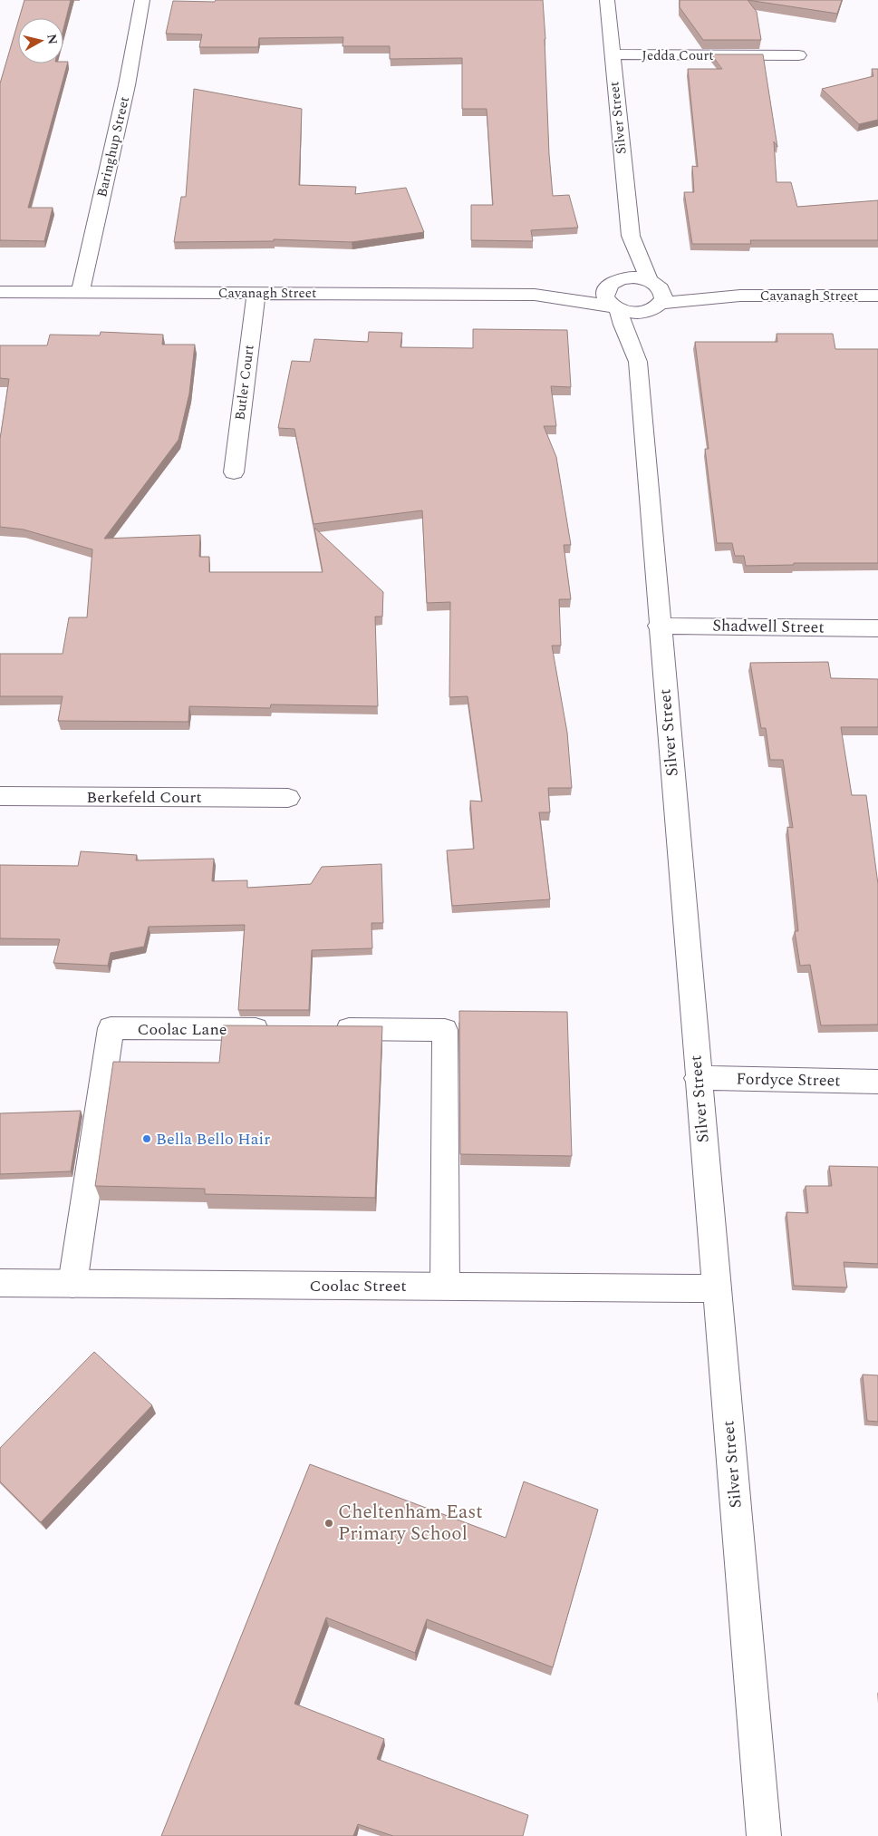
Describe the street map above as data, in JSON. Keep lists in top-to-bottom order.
{
  "streets": {
    "street": [
      "Jedda Court",
      "Silver Street",
      "Baringhup Street",
      "Cavanagh Street",
      "Butler Court",
      "Shadwell Street",
      "Berkefeld Court",
      "Coolac Lane",
      "Fordyce Street",
      "Coolac Street"
    ]
  },
  "crossings": [
    ["Jedda Court", "Silver Street"],
    ["Silver Street", "Cavanagh Street"],
    ["Silver Street", "Shadwell Street"],
    ["Silver Street", "Fordyce Street"],
    ["Silver Street", "Coolac Street"],
    ["Baringhup Street", "Cavanagh Street"],
    ["Cavanagh Street", "Butler Court"],
    ["Coolac Lane", "Coolac Street"]
  ],
  "places": ["Bella Bello Hair", "Cheltenham East Primary School"],
  "north": "right"
}
